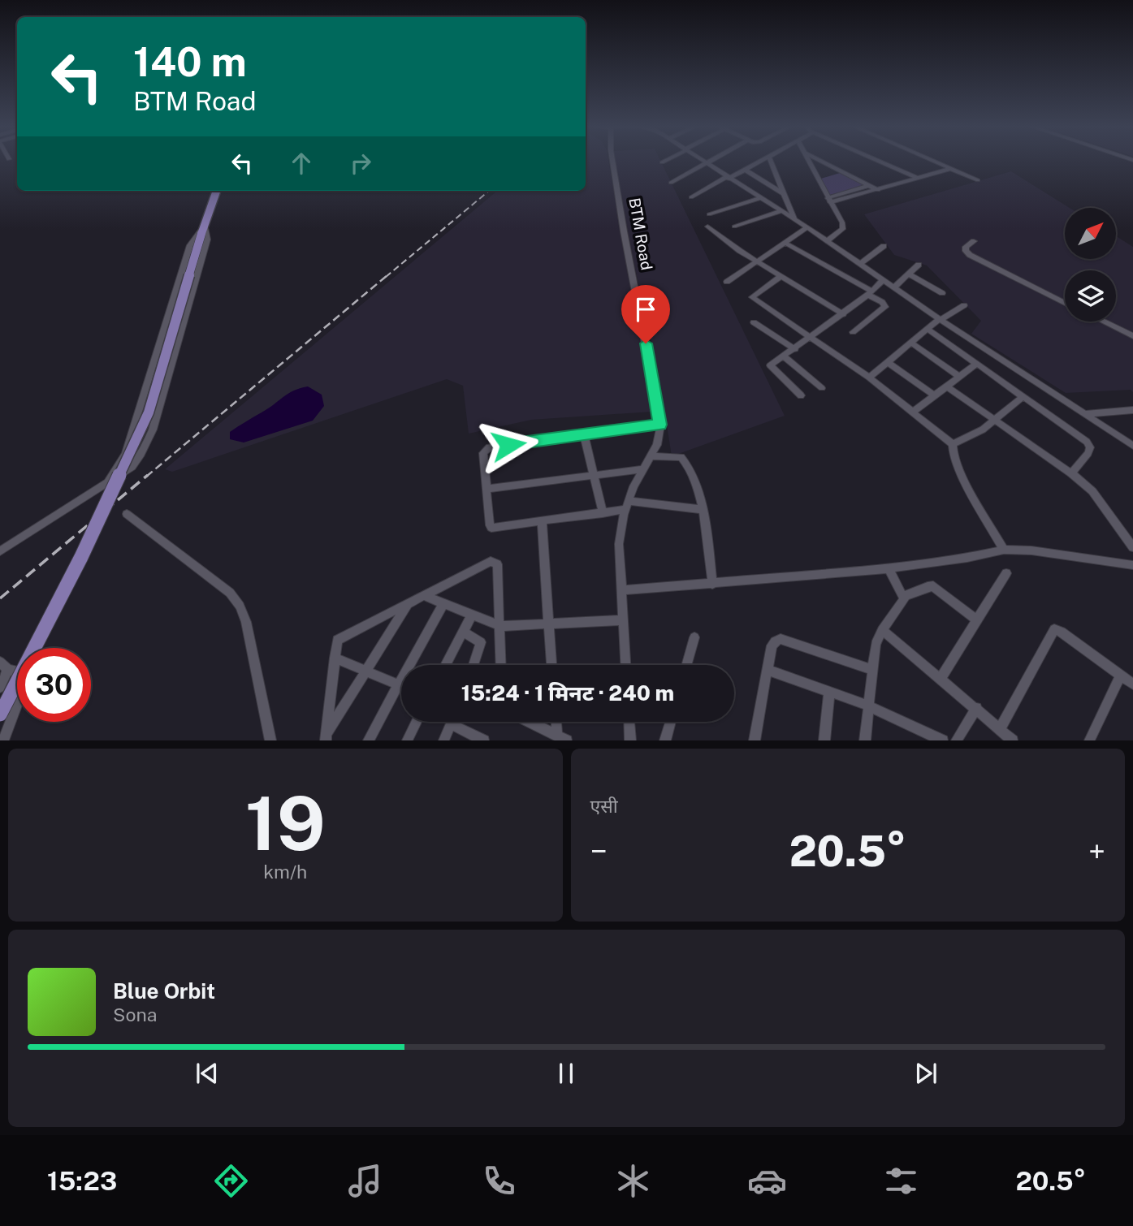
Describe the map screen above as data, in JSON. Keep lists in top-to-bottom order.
{
  "streets": {
    "street": ["BTM Road"]
  },
  "north": "top right",
  "page": {
    "turn": ["140 m", "BTM Road"],
    "limit": "30",
    "trip": "15:24 · 1 मिनट · 240 m",
    "tile": [
      ["19", "km/h"],
      "एसी"
    ],
    "heat": ["−", "20.5°", "+"],
    "song": ["Blue Orbit", "Sona"],
    "tabs": ["15:23", "20.5°"]
  }
}
